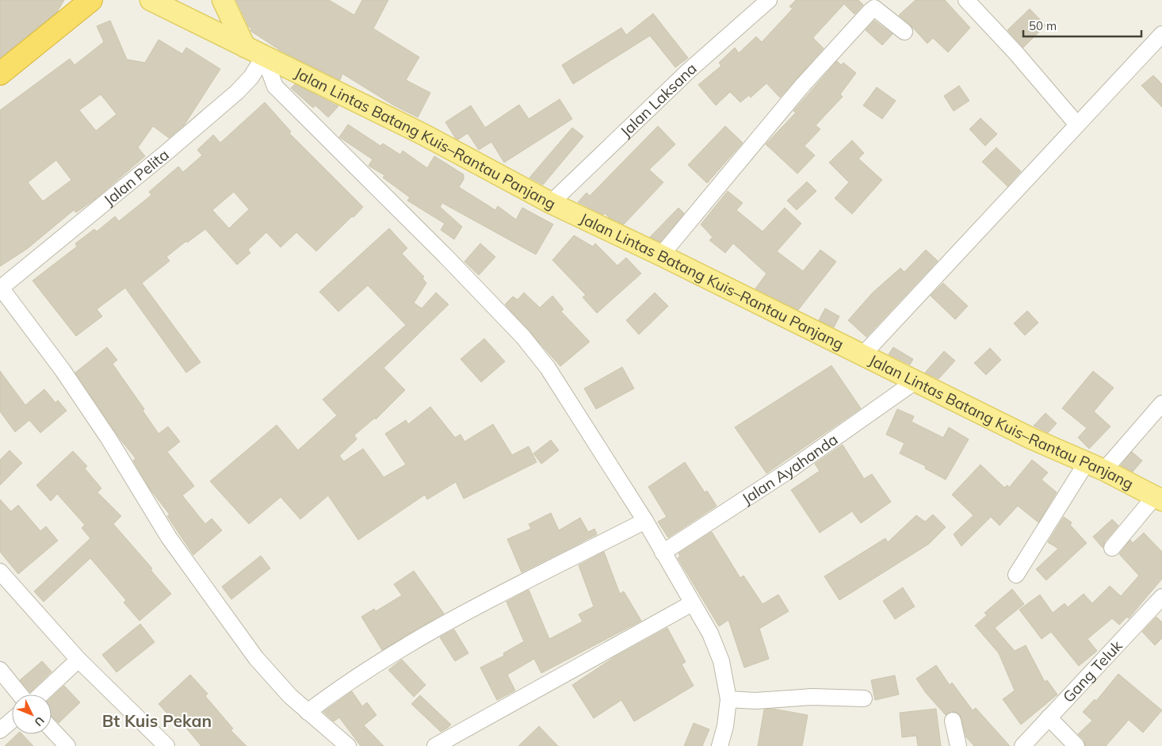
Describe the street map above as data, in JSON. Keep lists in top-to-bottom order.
{
  "streets": {
    "main road": ["Jalan Lintas Batang Kuis–Rantau Panjang"],
    "street": [
      "Jalan Laksana",
      "Jalan Pelita",
      "Jalan Ayahanda",
      "Gang Teluk"
    ]
  },
  "crossings": [
    ["Jalan Laksana", "Jalan Lintas Batang Kuis–Rantau Panjang"],
    ["Jalan Lintas Batang Kuis–Rantau Panjang", "Jalan Pelita"],
    ["Jalan Lintas Batang Kuis–Rantau Panjang", "Jalan Ayahanda"]
  ],
  "districts": ["Bt Kuis Pekan"],
  "scale_bar": "50 m",
  "north": "bottom right"
}
